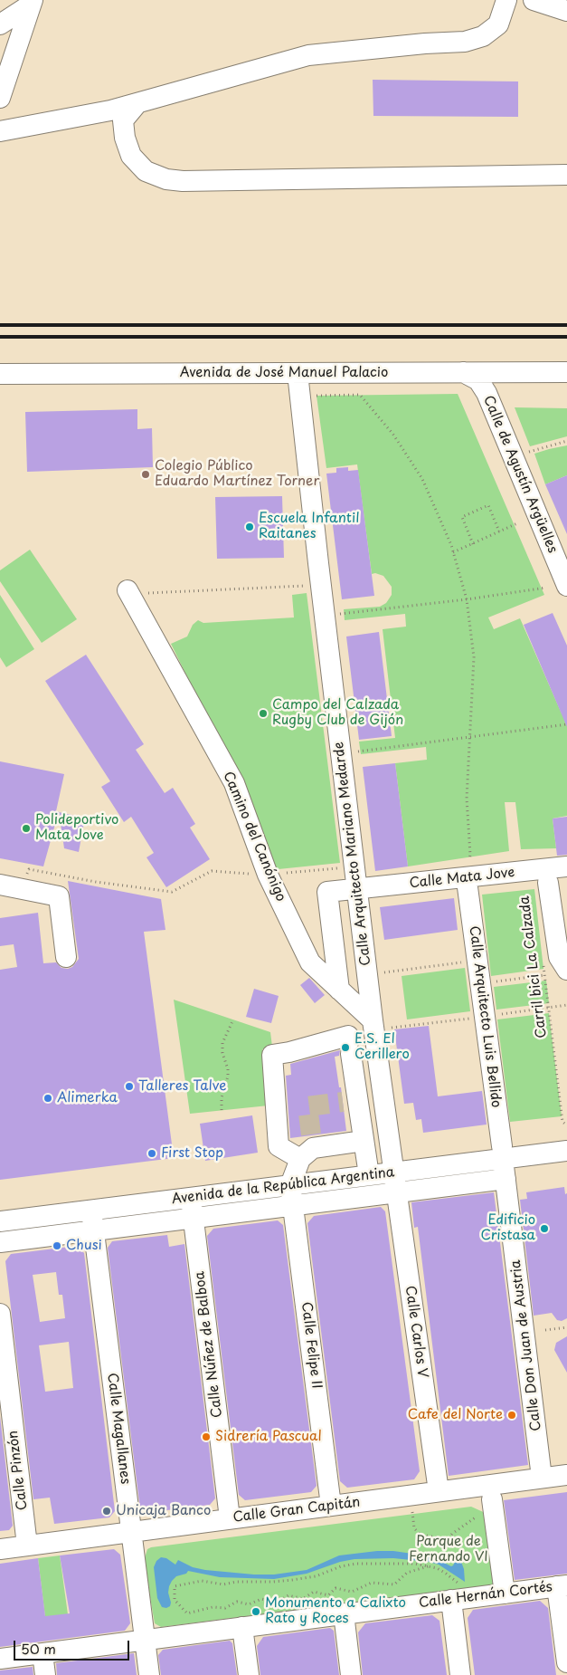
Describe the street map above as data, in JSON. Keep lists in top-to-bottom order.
{
  "streets": {
    "street": [
      "Avenida de José Manuel Palacio",
      "Calle de Agustín Argüelles",
      "Camino del Canónigo",
      "Calle Arquitecto Mariano Medarde",
      "Calle Mata Jove",
      "Calle Arquitecto Luis Bellido",
      "Avenida de la República Argentina",
      "Calle Carlos V",
      "Calle Núñez de Balboa",
      "Calle Felipe II",
      "Calle Don Juan de Austria",
      "Calle Magallanes",
      "Calle Pinzón",
      "Calle Gran Capitán",
      "Calle Hernán Cortés"
    ],
    "path": ["Carril bici La Calzada"]
  },
  "crossings": [
    ["Avenida de José Manuel Palacio", "Calle de Agustín Argüelles"],
    ["Avenida de José Manuel Palacio", "Calle Arquitecto Mariano Medarde"],
    ["Camino del Canónigo", "Calle Arquitecto Mariano Medarde"],
    ["Camino del Canónigo", "Calle Mata Jove"],
    ["Calle Arquitecto Mariano Medarde", "Calle Mata Jove"],
    ["Calle Arquitecto Mariano Medarde", "Avenida de la República Argentina"],
    ["Calle Arquitecto Mariano Medarde", "Calle Carlos V"],
    ["Calle Arquitecto Luis Bellido", "Avenida de la República Argentina"],
    ["Calle Arquitecto Luis Bellido", "Calle Don Juan de Austria"],
    ["Avenida de la República Argentina", "Calle Carlos V"],
    ["Avenida de la República Argentina", "Calle Núñez de Balboa"],
    ["Avenida de la República Argentina", "Calle Felipe II"],
    ["Avenida de la República Argentina", "Calle Don Juan de Austria"],
    ["Avenida de la República Argentina", "Calle Magallanes"],
    ["Calle Carlos V", "Calle Gran Capitán"],
    ["Calle Núñez de Balboa", "Calle Gran Capitán"],
    ["Calle Felipe II", "Calle Gran Capitán"],
    ["Calle Don Juan de Austria", "Calle Gran Capitán"],
    ["Calle Magallanes", "Calle Gran Capitán"],
    ["Calle Magallanes", "Calle Hernán Cortés"],
    ["Calle Pinzón", "Calle Gran Capitán"]
  ],
  "parks": ["Parque de Fernando VI"],
  "places": [
    "Colegio Público Eduardo Martínez Torner",
    "Escuela Infantil Raitanes",
    "Campo del Calzada Rugby Club de Gijón",
    "Polideportivo Mata Jove",
    "E.S. El Cerillero",
    "Talleres Talve",
    "Alimerka",
    "First Stop",
    "Edificio Cristasa",
    "Chusi",
    "Cafe del Norte",
    "Sidrería Pascual",
    "Unicaja Banco",
    "Monumento a Calixto Rato y Roces"
  ],
  "scale_bar": "50 m"
}
